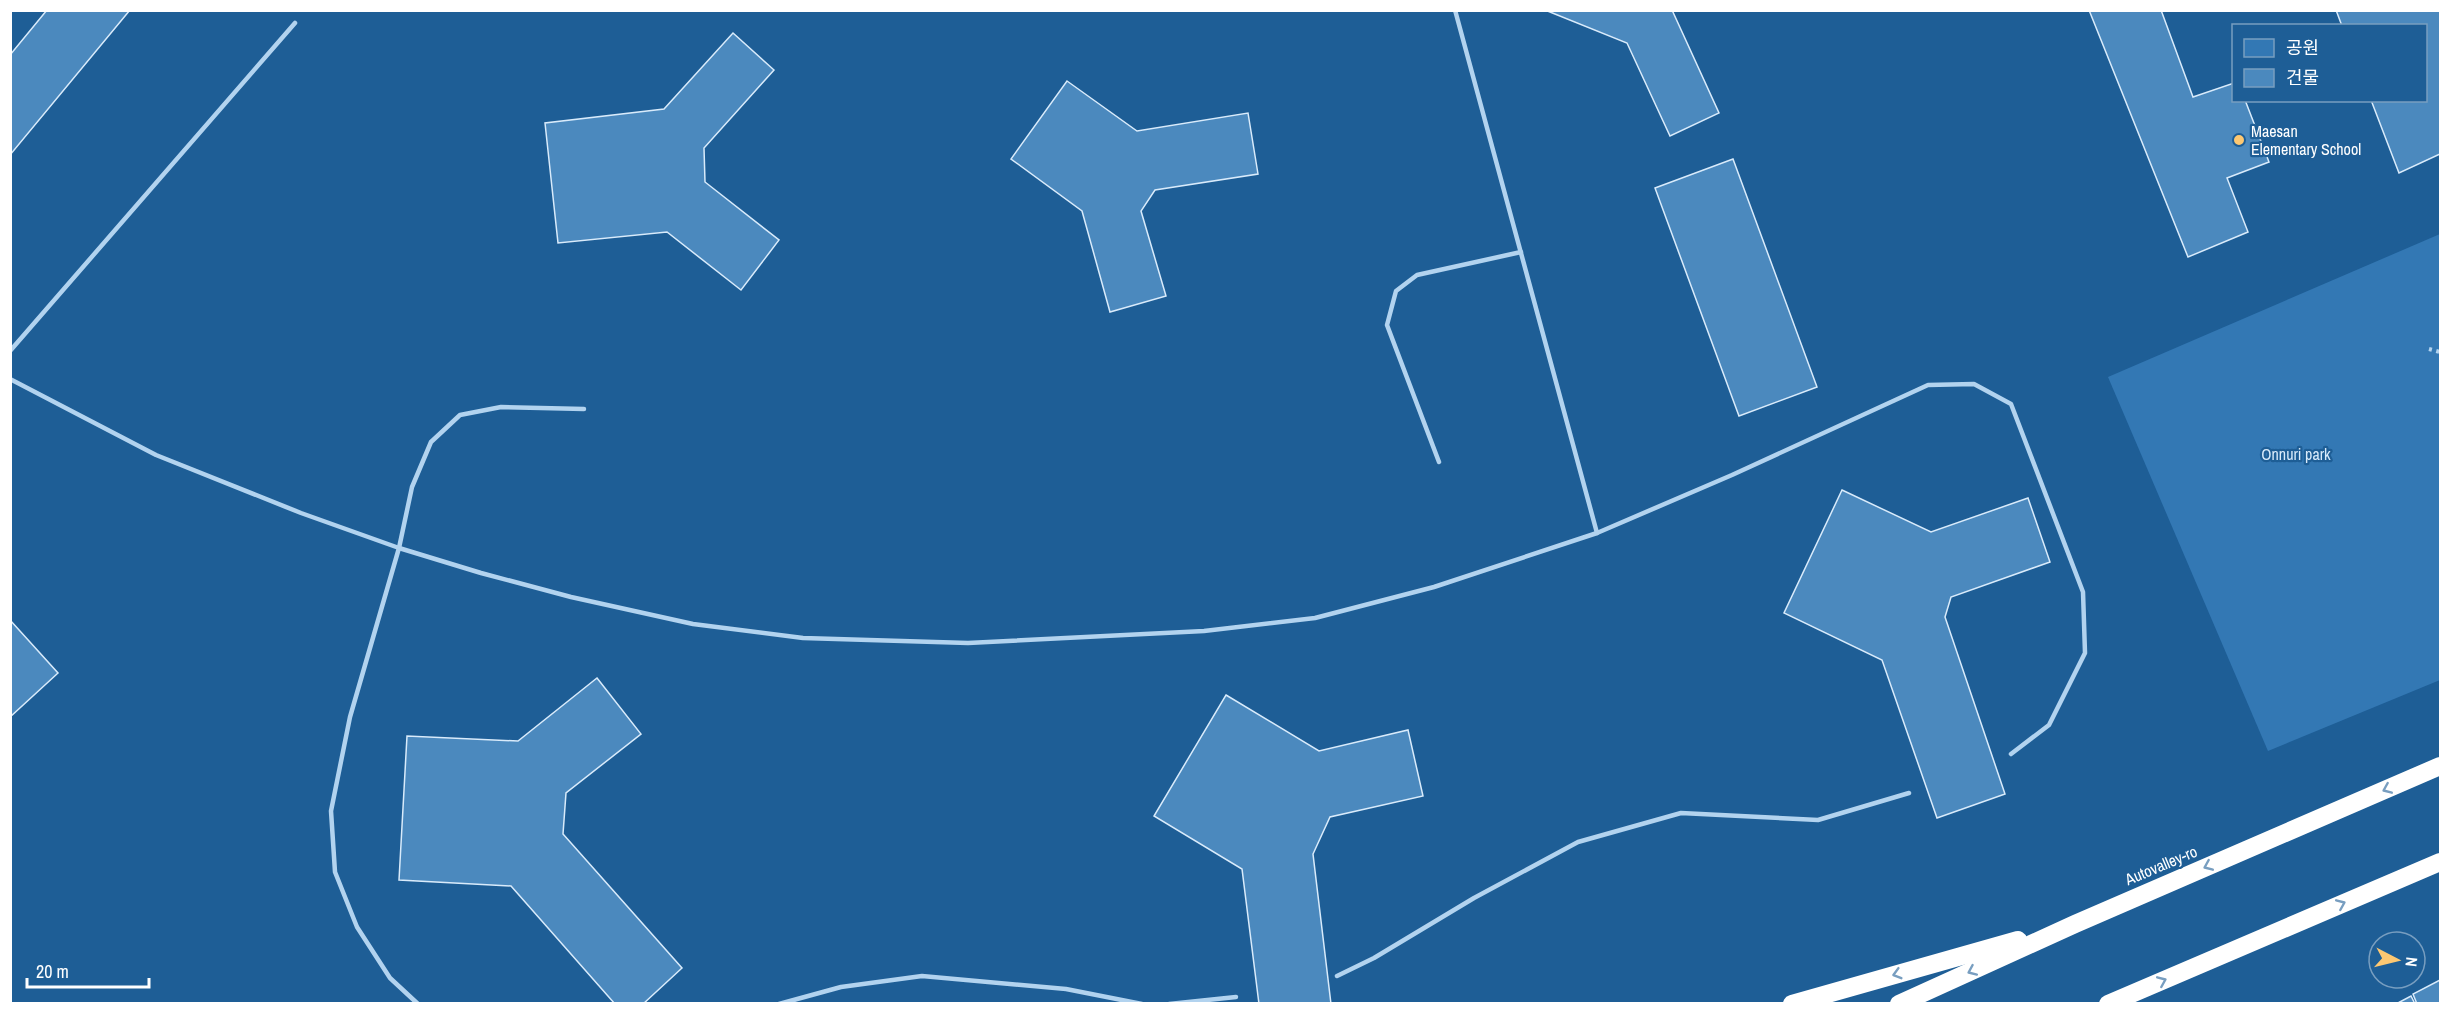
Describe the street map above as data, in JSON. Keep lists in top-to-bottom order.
{
  "streets": {
    "highway": ["Autovalley-ro"]
  },
  "parks": ["Onnuri park"],
  "places": ["Maesan Elementary School"],
  "legend": ["공원", "건물"],
  "scale_bar": "20 m",
  "north": "right"
}
